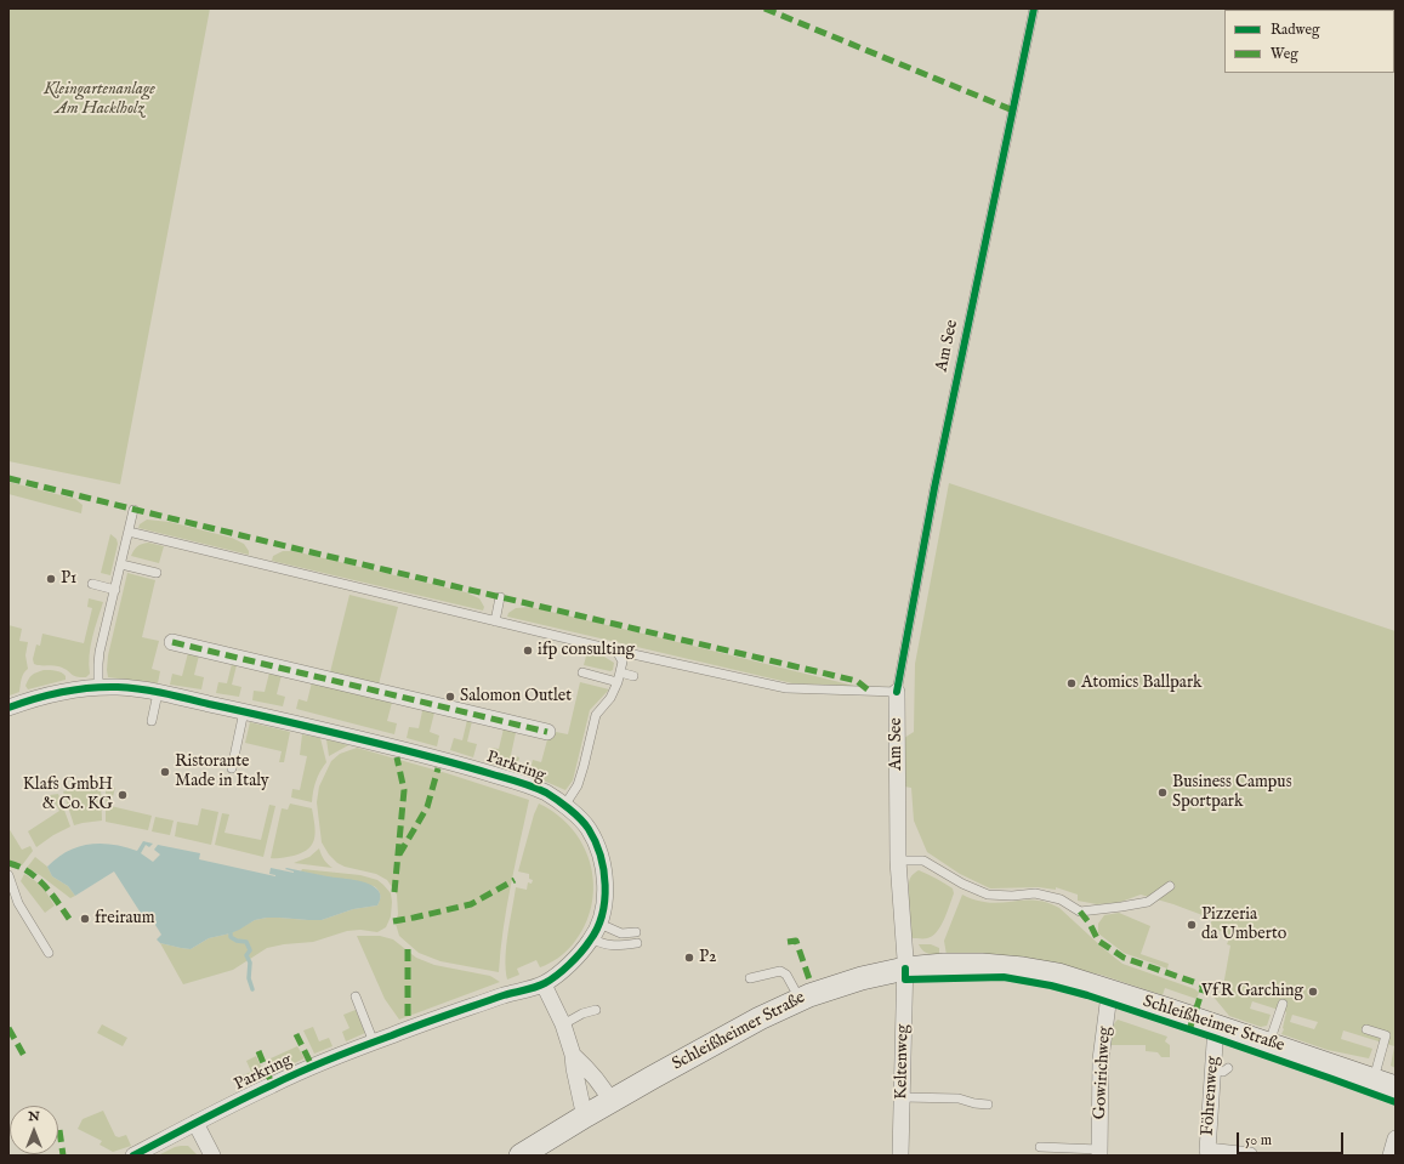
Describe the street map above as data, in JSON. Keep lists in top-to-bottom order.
{
  "streets": {
    "street": [
      "Am See",
      "Parkring",
      "Schleißheimer Straße",
      "Keltenweg",
      "Gowirichweg",
      "Föhrenweg"
    ]
  },
  "crossings": [
    ["Am See", "Schleißheimer Straße"],
    ["Am See", "Keltenweg"],
    ["Schleißheimer Straße", "Keltenweg"],
    ["Schleißheimer Straße", "Gowirichweg"],
    ["Schleißheimer Straße", "Föhrenweg"]
  ],
  "parks": ["Kleingartenanlage Am Hacklholz"],
  "places": [
    "P1",
    "ifp consulting",
    "Atomics Ballpark",
    "Salomon Outlet",
    "Ristorante Made in Italy",
    "Business Campus Sportpark",
    "Klafs GmbH & Co. KG",
    "freiraum",
    "Pizzeria da Umberto",
    "P2",
    "VfR Garching"
  ],
  "legend": ["Radweg", "Weg"],
  "scale_bar": "50 m",
  "north": "top"
}
